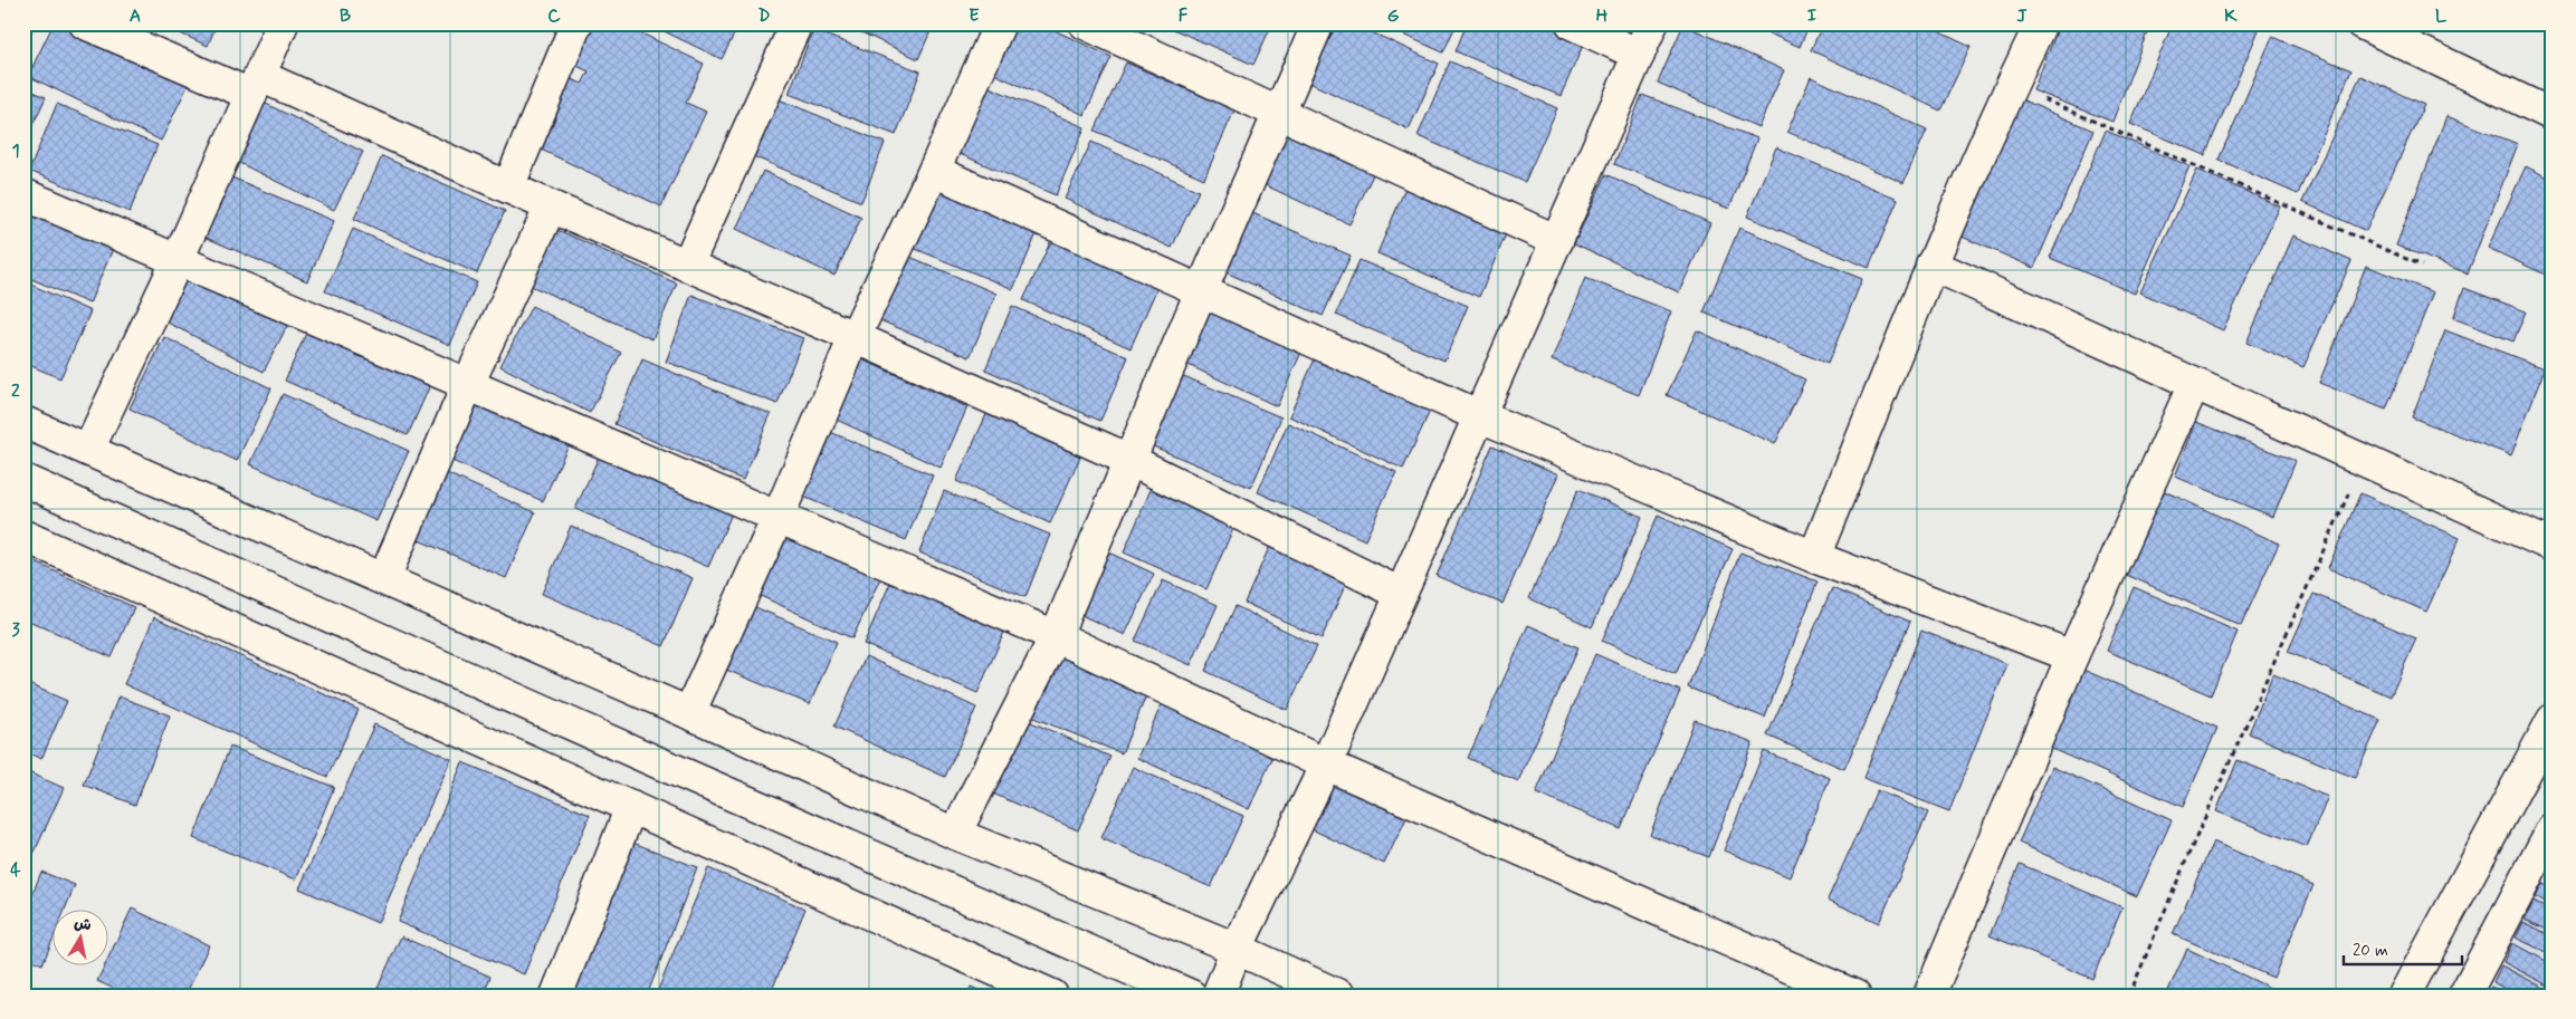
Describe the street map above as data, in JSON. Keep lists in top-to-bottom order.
{
  "scale_bar": "20 m",
  "north": "top",
  "grid": {
    "columns": [
      "A",
      "B",
      "C",
      "D",
      "E",
      "F",
      "G",
      "H",
      "I",
      "J",
      "K",
      "L"
    ],
    "rows": [
      "1",
      "2",
      "3",
      "4"
    ]
  }
}
